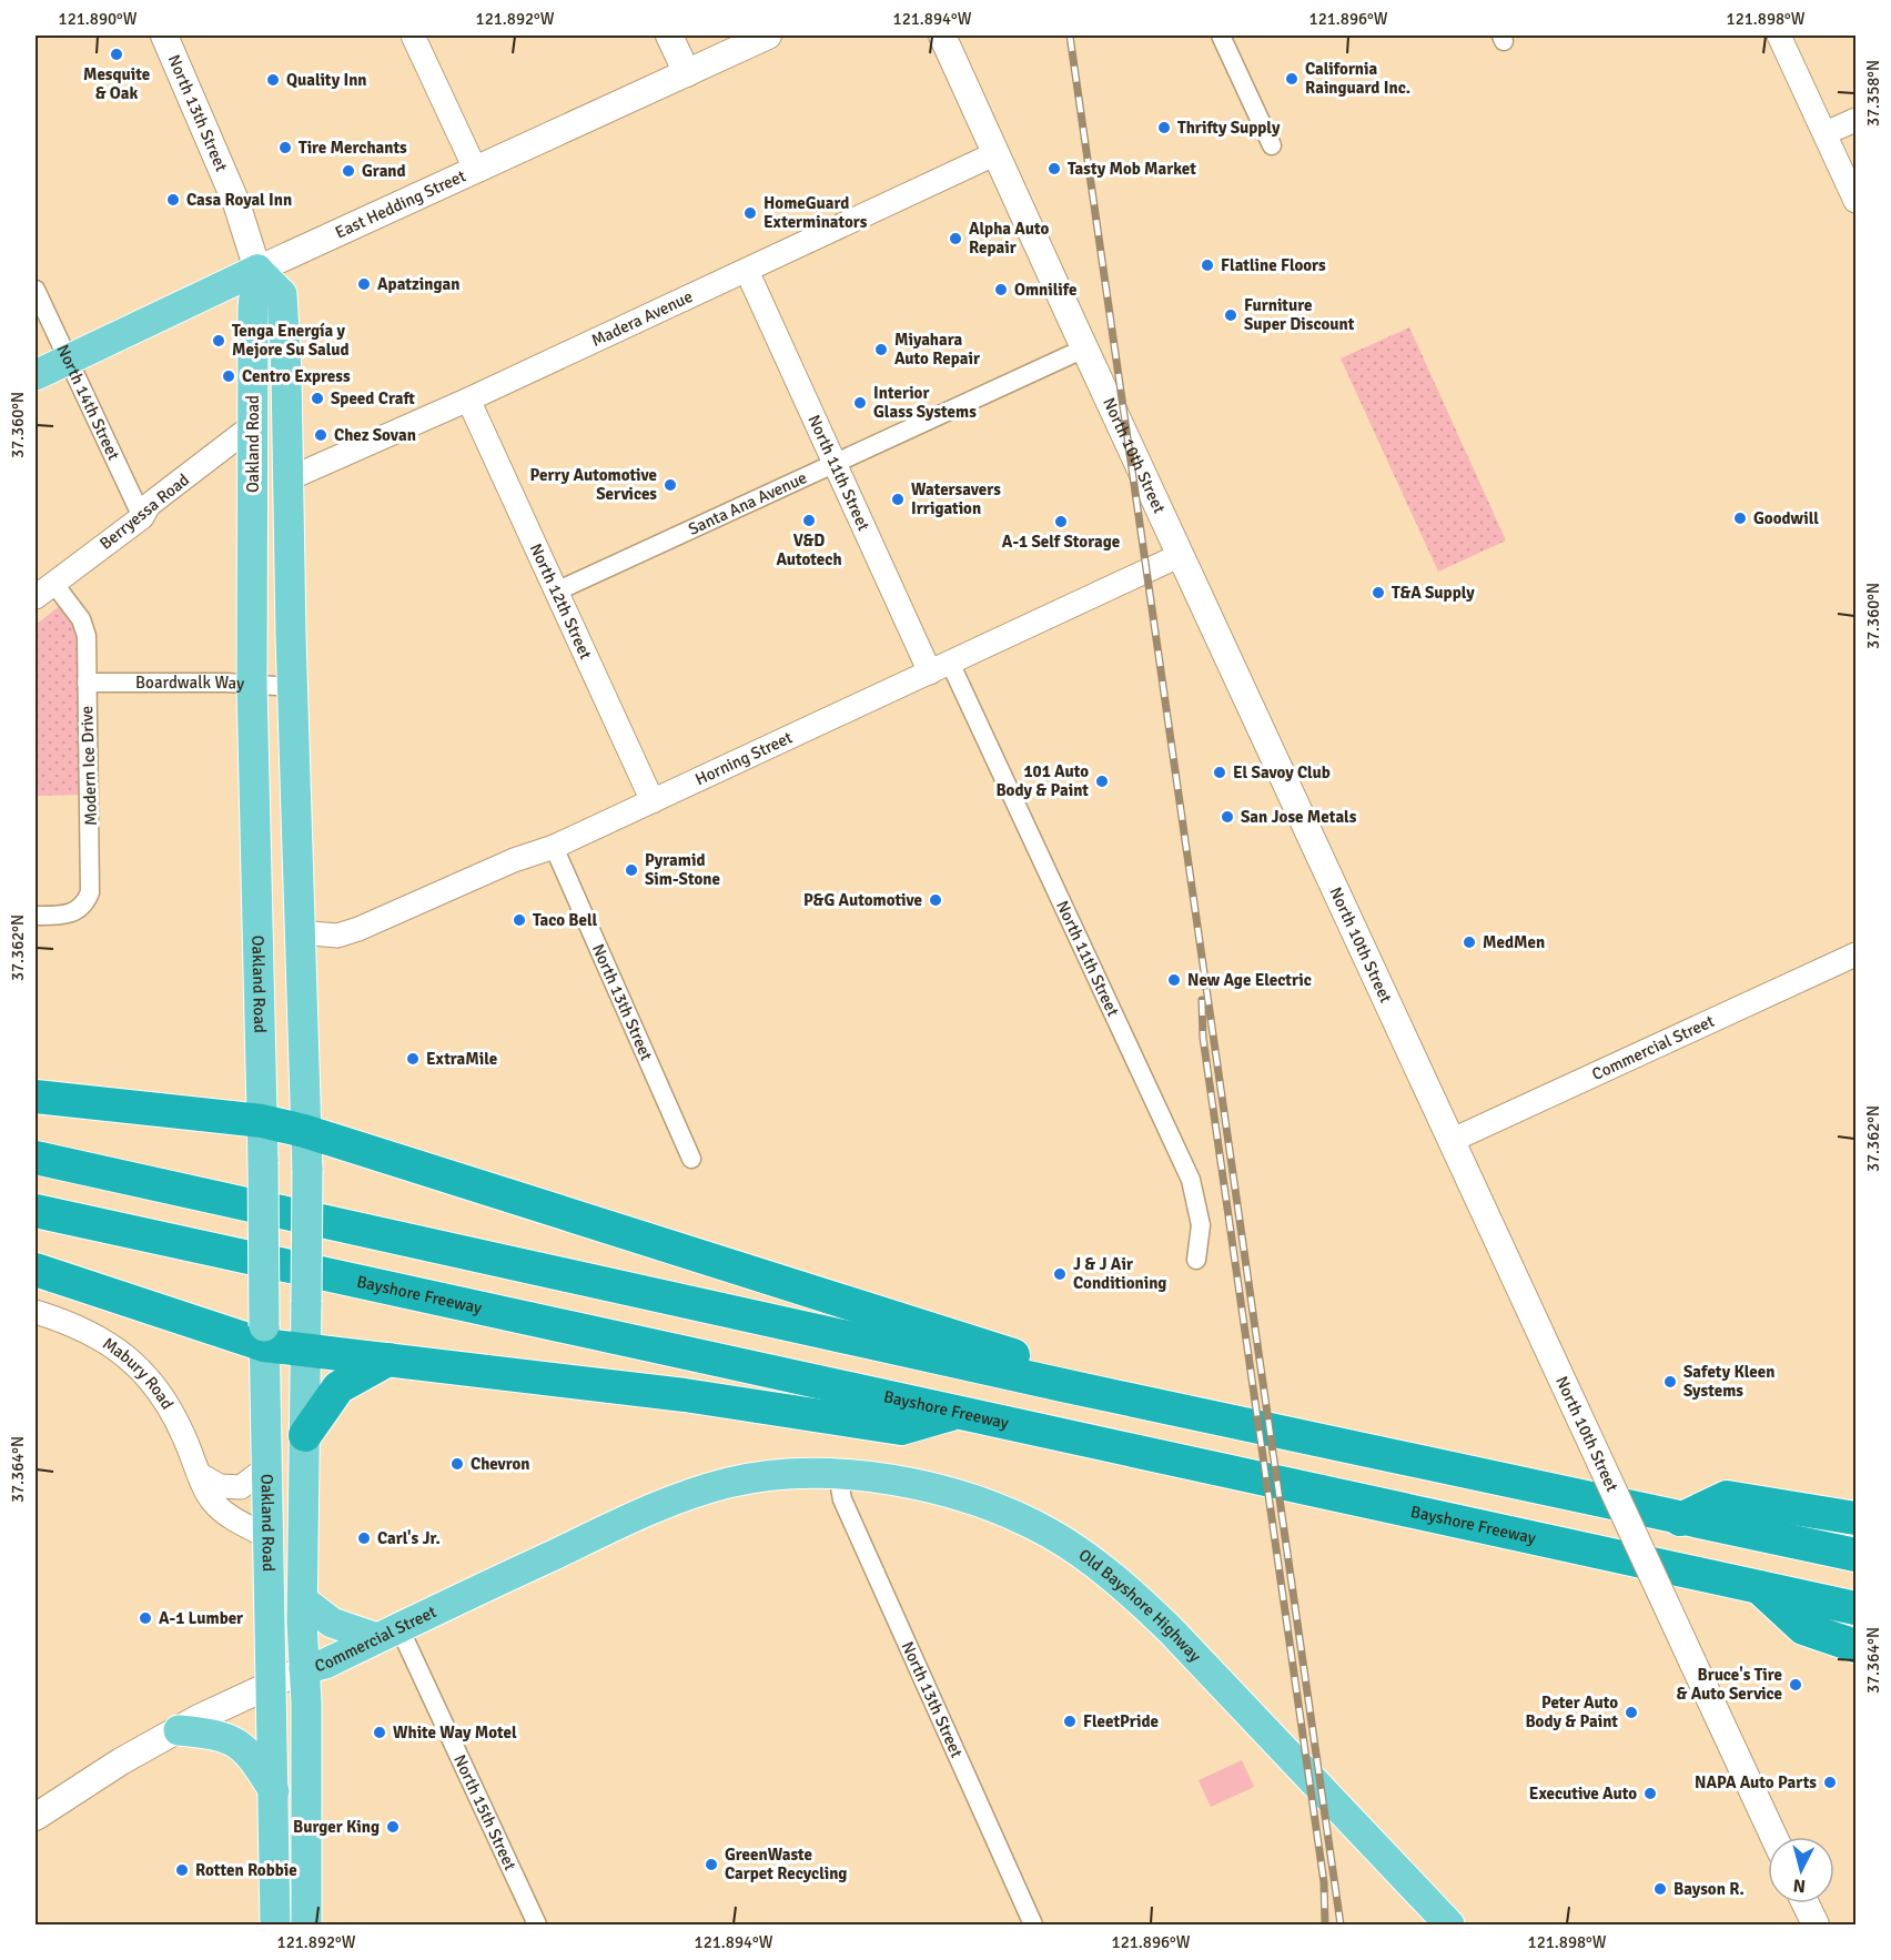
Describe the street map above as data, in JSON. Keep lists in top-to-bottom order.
{
  "streets": {
    "highway": ["Bayshore Freeway"],
    "main road": [
      "North 13th Street",
      "East Hedding Street",
      "Oakland Road",
      "North 10th Street",
      "Commercial Street",
      "Old Bayshore Highway"
    ],
    "street": [
      "Madera Avenue",
      "North 14th Street",
      "North 11th Street",
      "Santa Ana Avenue",
      "Berryessa Road",
      "North 12th Street",
      "Boardwalk Way",
      "Horning Street",
      "Modern Ice Drive",
      "Mabury Road",
      "North 15th Street"
    ]
  },
  "crossings": [
    ["North 13th Street", "East Hedding Street"],
    ["North 13th Street", "Oakland Road"],
    ["North 13th Street", "Horning Street"],
    ["North 13th Street", "Old Bayshore Highway"],
    ["East Hedding Street", "North 14th Street"],
    ["East Hedding Street", "Oakland Road"],
    ["Madera Avenue", "Oakland Road"],
    ["Madera Avenue", "North 10th Street"],
    ["Madera Avenue", "North 11th Street"],
    ["Madera Avenue", "North 12th Street"],
    ["North 14th Street", "Berryessa Road"],
    ["Oakland Road", "Berryessa Road"],
    ["Oakland Road", "Boardwalk Way"],
    ["Oakland Road", "Horning Street"],
    ["Oakland Road", "Commercial Street"],
    ["Oakland Road", "Mabury Road"],
    ["North 10th Street", "Santa Ana Avenue"],
    ["North 10th Street", "Horning Street"],
    ["North 10th Street", "Commercial Street"],
    ["North 11th Street", "Santa Ana Avenue"],
    ["North 11th Street", "Horning Street"],
    ["Santa Ana Avenue", "North 12th Street"],
    ["Berryessa Road", "Modern Ice Drive"],
    ["North 12th Street", "Horning Street"],
    ["Boardwalk Way", "Modern Ice Drive"],
    ["Commercial Street", "Old Bayshore Highway"],
    ["Commercial Street", "North 15th Street"]
  ],
  "places": [
    "Mesquite & Oak",
    "California Rainguard Inc.",
    "Quality Inn",
    "Thrifty Supply",
    "Tire Merchants",
    "Tasty Mob Market",
    "Grand",
    "Casa Royal Inn",
    "HomeGuard Exterminators",
    "Alpha Auto Repair",
    "Flatline Floors",
    "Apatzingan",
    "Omnilife",
    "Furniture Super Discount",
    "Tenga Energía y Mejore Su Salud",
    "Miyahara Auto Repair",
    "Centro Express",
    "Speed Craft",
    "Interior Glass Systems",
    "Chez Sovan",
    "Perry Automotive Services",
    "Watersavers Irrigation",
    "Goodwill",
    "V&D Autotech",
    "A-1 Self Storage",
    "T&A Supply",
    "El Savoy Club",
    "101 Auto Body & Paint",
    "San Jose Metals",
    "Pyramid Sim-Stone",
    "P&G Automotive",
    "Taco Bell",
    "MedMen",
    "New Age Electric",
    "ExtraMile",
    "J & J Air Conditioning",
    "Safety Kleen Systems",
    "Chevron",
    "Carl's Jr.",
    "A-1 Lumber",
    "Bruce's Tire & Auto Service",
    "Peter Auto Body & Paint",
    "FleetPride",
    "White Way Motel",
    "NAPA Auto Parts",
    "Executive Auto",
    "Burger King",
    "GreenWaste Carpet Recycling",
    "Rotten Robbie",
    "Bayson R."
  ],
  "north": "bottom",
  "coordinates": [
    "121.890°W",
    "121.892°W",
    "121.894°W",
    "121.896°W",
    "121.898°W",
    "37.358°N",
    "37.360°N",
    "37.362°N",
    "37.364°N"
  ]
}
